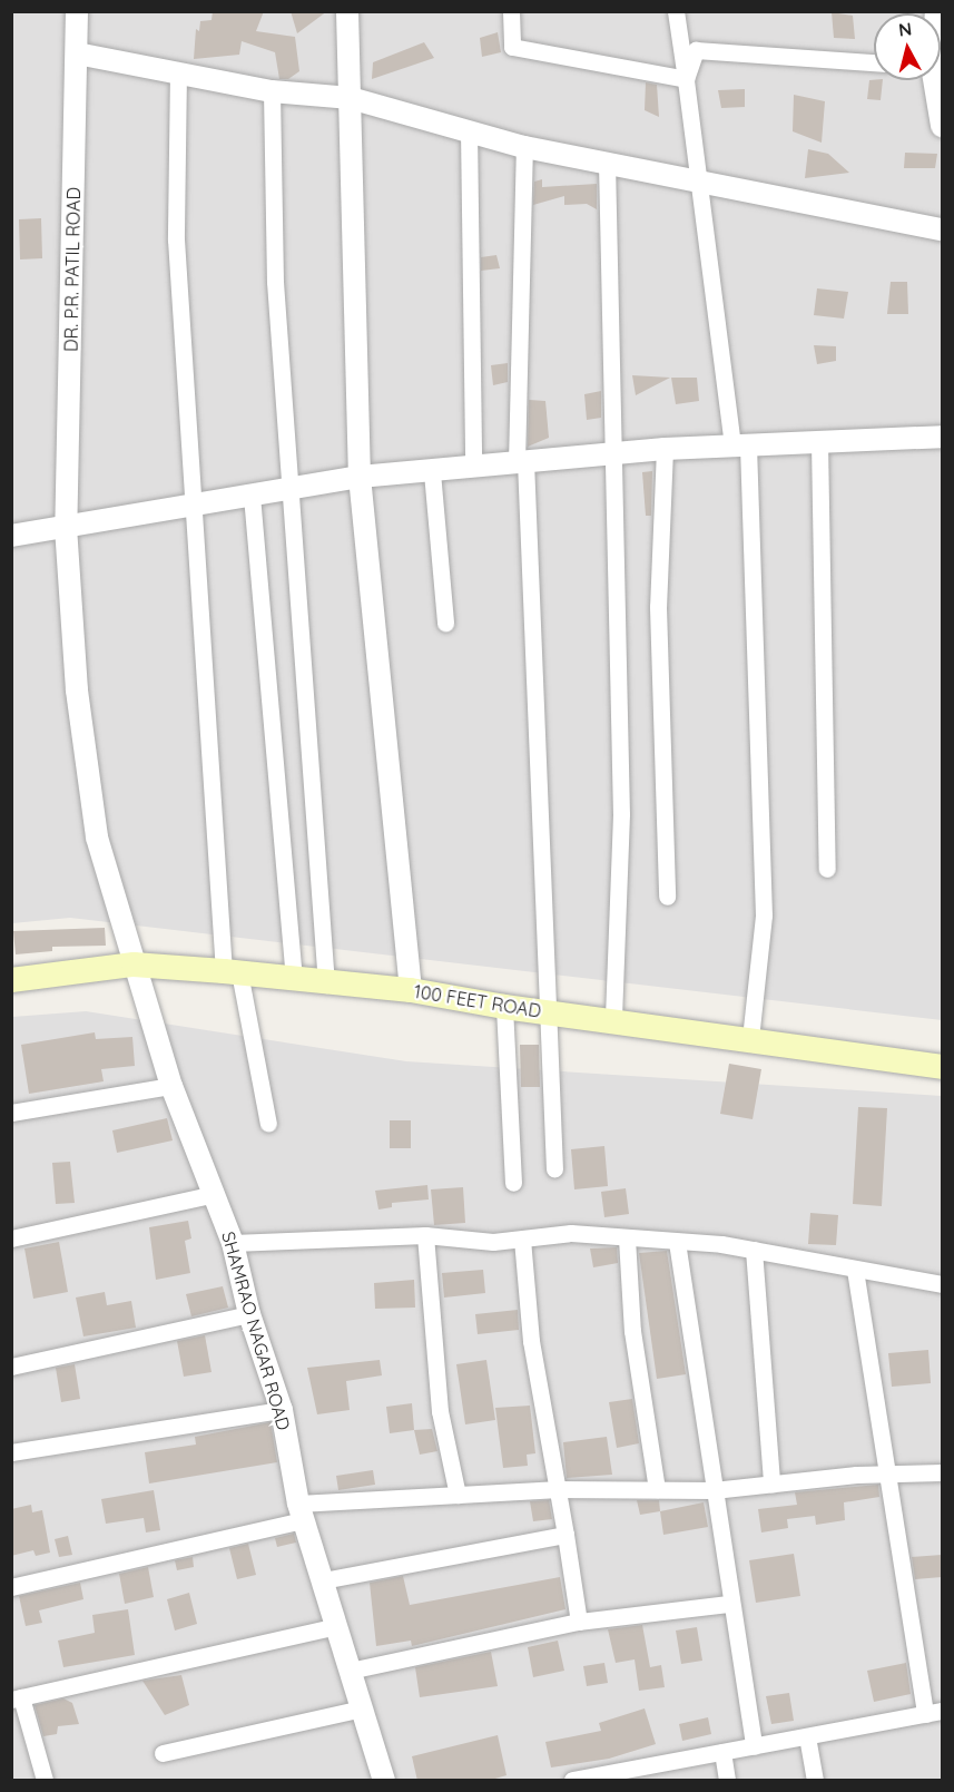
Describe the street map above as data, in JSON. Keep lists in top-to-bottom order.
{
  "streets": {
    "main road": ["100 FEET ROAD"],
    "street": ["DR. P.R. PATIL ROAD", "SHAMRAO NAGAR ROAD"]
  },
  "crossings": [
    ["DR. P.R. PATIL ROAD", "100 FEET ROAD"],
    ["DR. P.R. PATIL ROAD", "SHAMRAO NAGAR ROAD"],
    ["100 FEET ROAD", "SHAMRAO NAGAR ROAD"]
  ],
  "north": "top"
}
